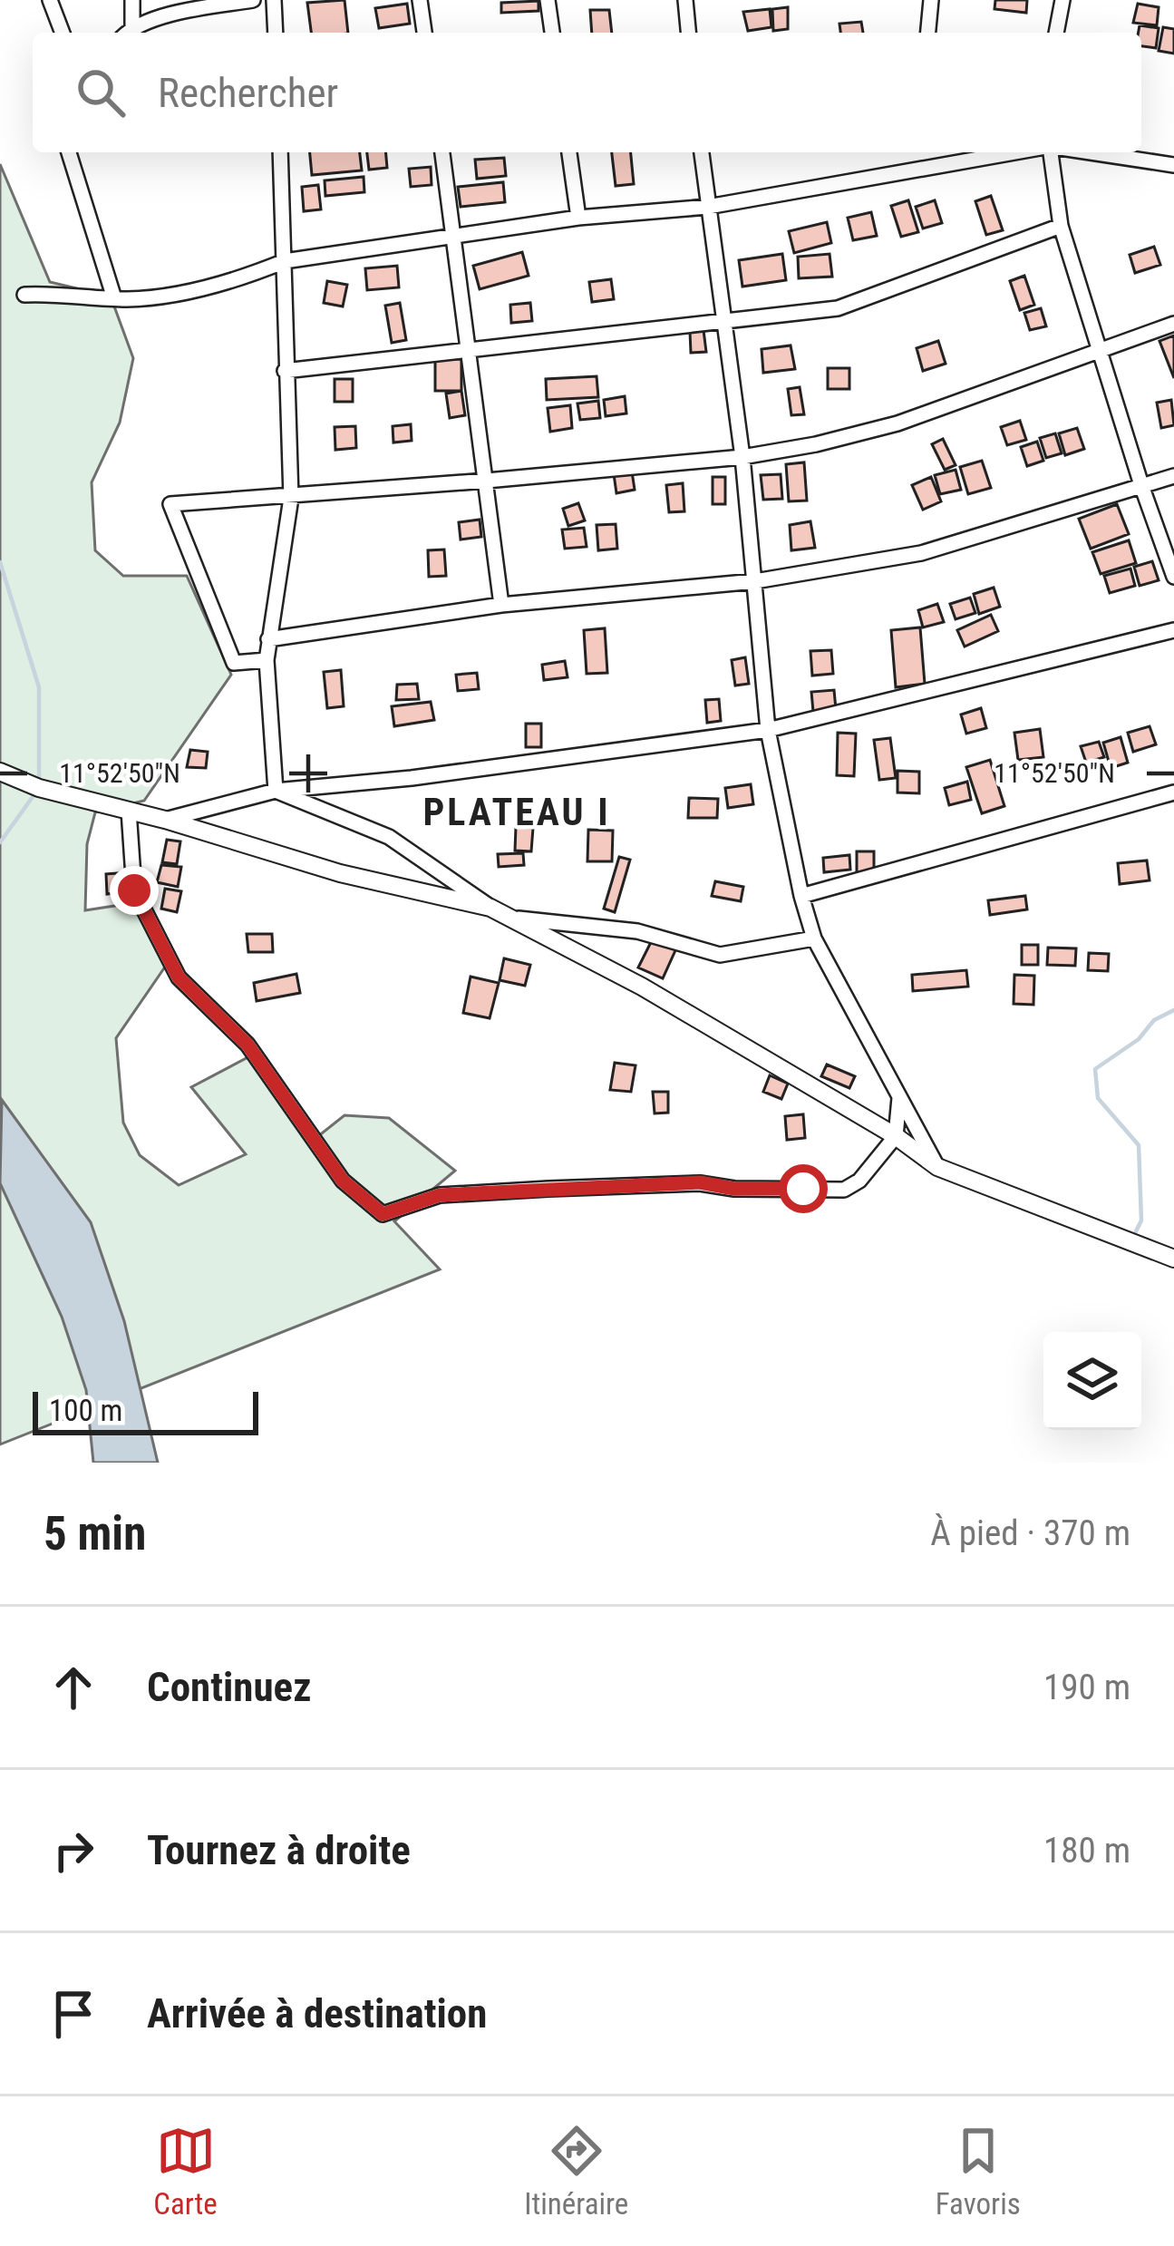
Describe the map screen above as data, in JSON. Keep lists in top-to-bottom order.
{
  "districts": ["PLATEAU I"],
  "scale_bar": "100 m",
  "page": {
    "search": "Rechercher",
    "scale": "100 m",
    "heading": ["5 min", "À pied · 370 m"],
    "list": [
      ["Continuez", "190 m"],
      ["Tournez à droite", "180 m"],
      "Arrivée à destination"
    ],
    "nav": ["Carte", "Itinéraire", "Favoris"]
  },
  "coordinates": ["11°52'50\"N"]
}
